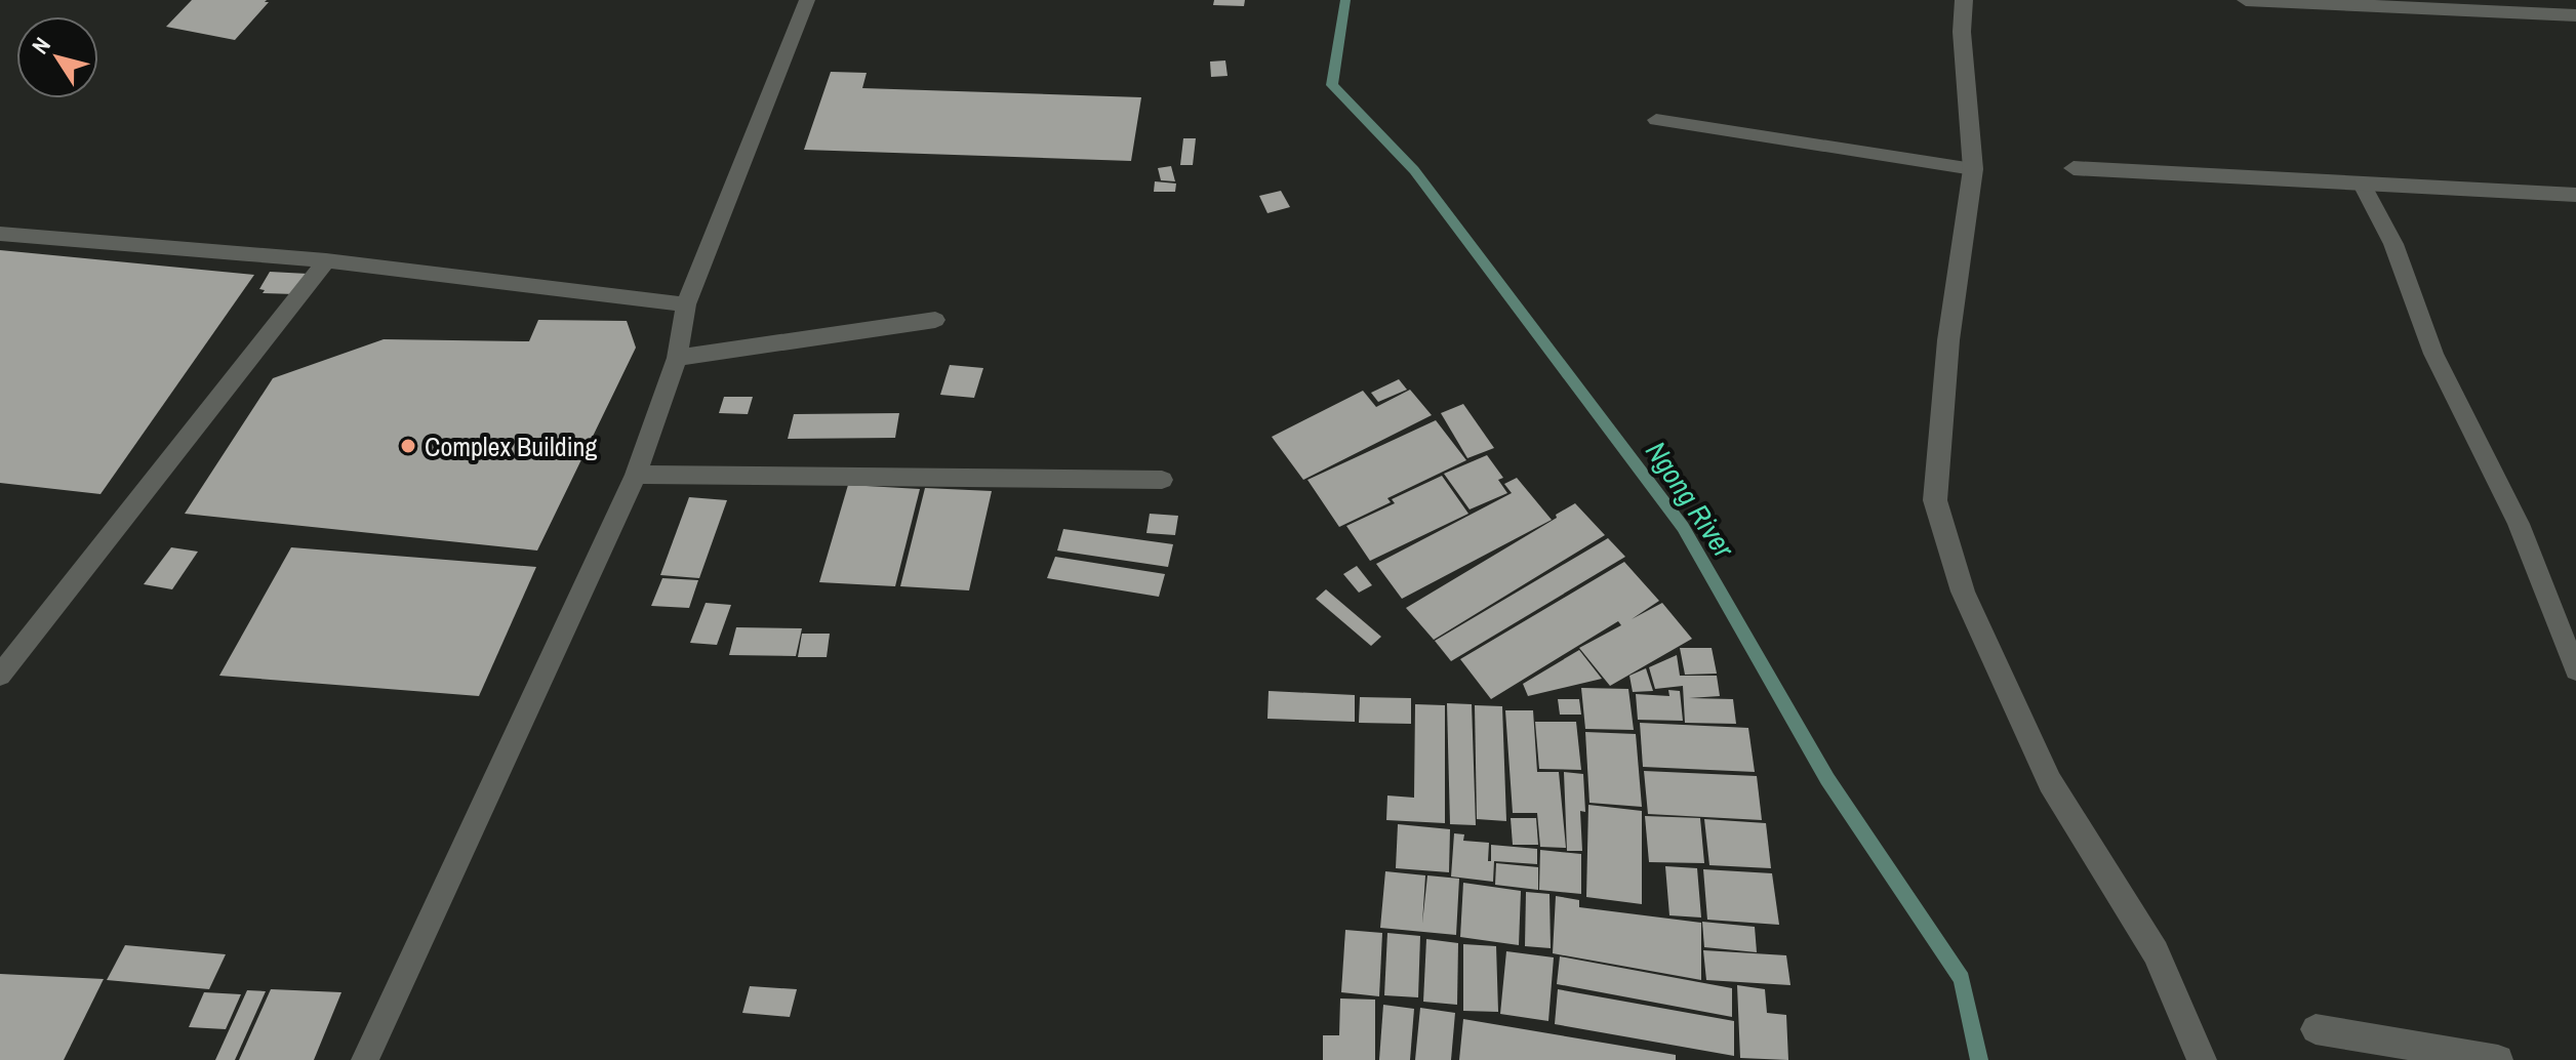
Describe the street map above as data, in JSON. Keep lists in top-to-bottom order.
{
  "water": ["Ngong River"],
  "places": ["Complex Building"],
  "north": "top left"
}
